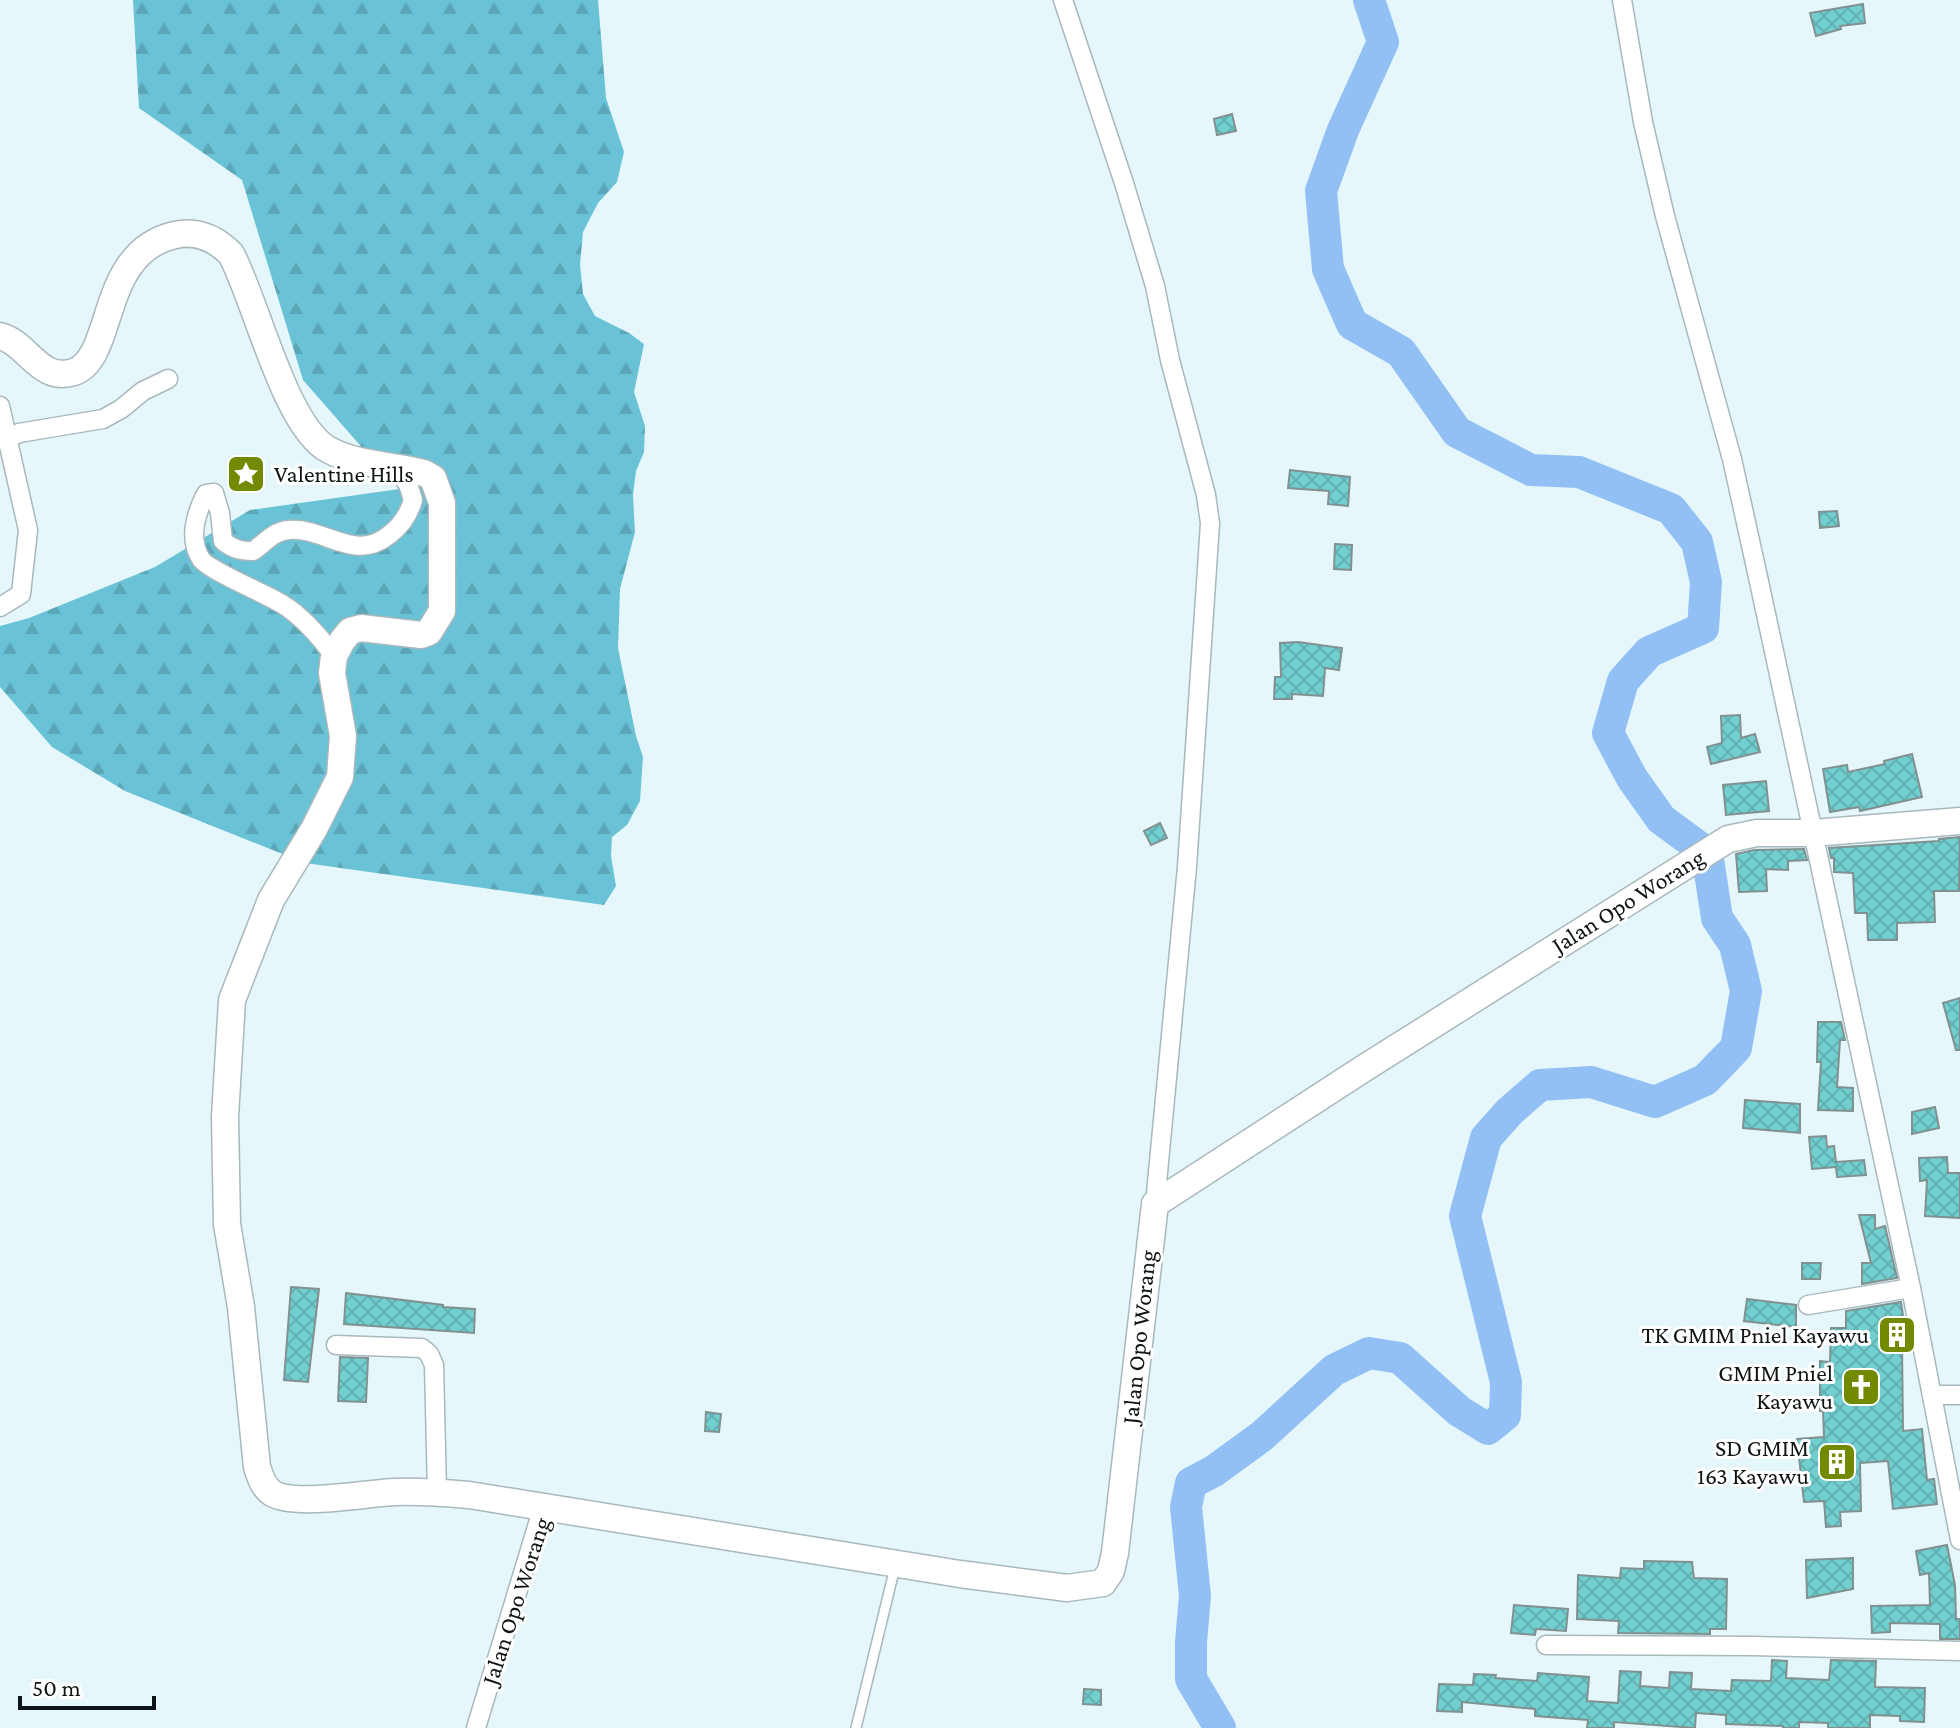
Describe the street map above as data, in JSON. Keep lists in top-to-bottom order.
{
  "streets": {
    "street": ["Jalan Opo Worang"]
  },
  "places": {
    "place": ["Valentine Hills"],
    "building": ["TK GMIM Pniel Kayawu", "SD GMIM 163 Kayawu"],
    "church": ["GMIM Pniel Kayawu"]
  },
  "scale_bar": "50 m"
}
